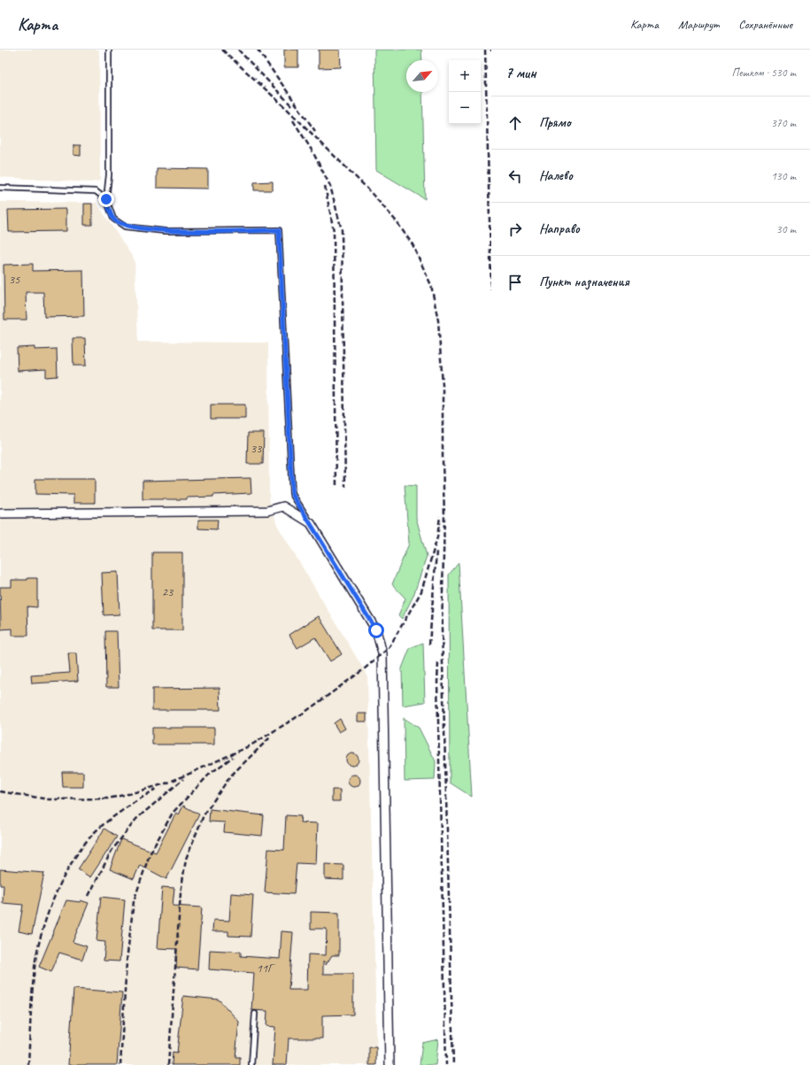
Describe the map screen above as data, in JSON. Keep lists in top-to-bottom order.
{
  "house_numbers": [
    "35",
    "33",
    "23",
    "11Г"
  ],
  "north": "top right",
  "page": {
    "header": "Карта",
    "nav": ["Карта", "Маршрут", "Сохранённые"],
    "heading": ["7 мин", "Пешком · 530 m"],
    "map_buttons": ["+", "−"],
    "list": [
      ["Прямо", "370 m"],
      ["Налево", "130 m"],
      ["Направо", "30 m"],
      "Пункт назначения"
    ]
  }
}
